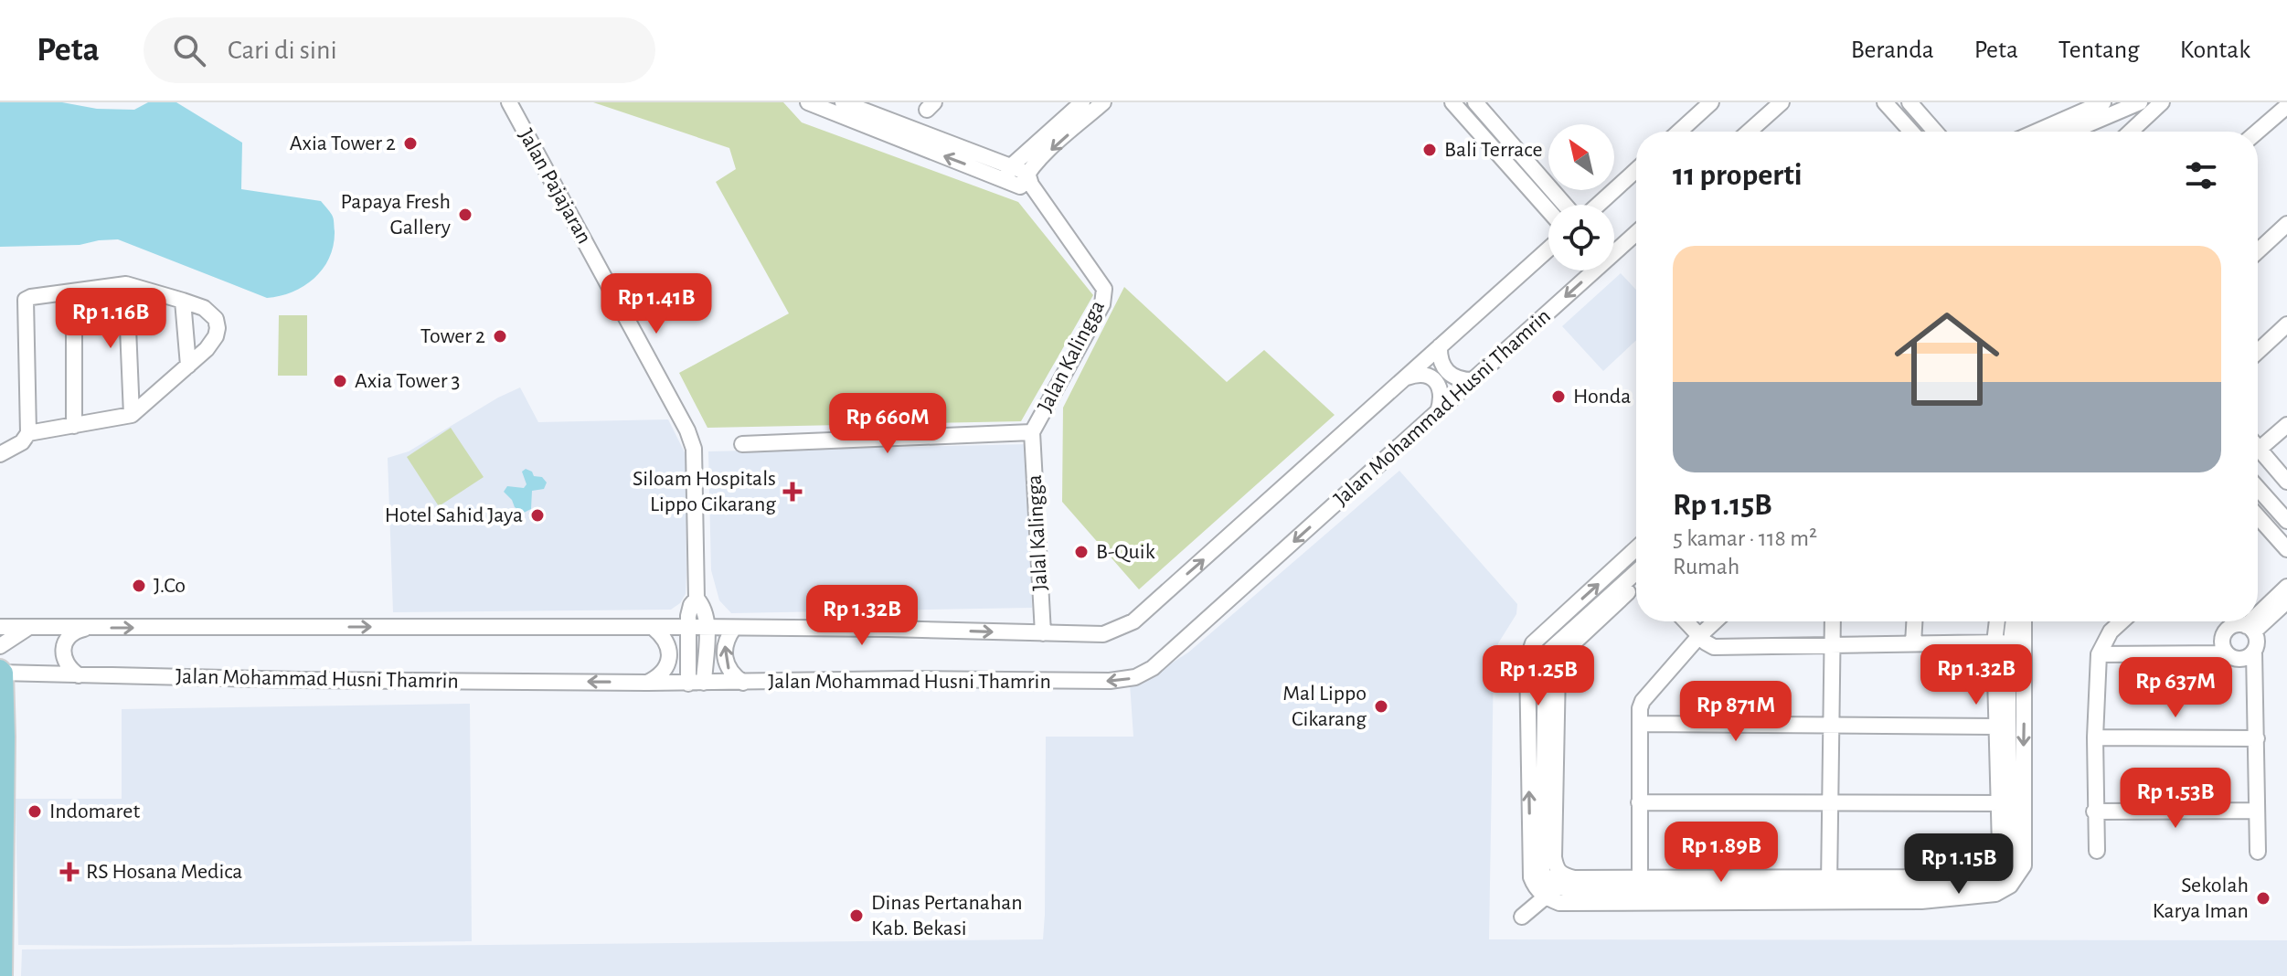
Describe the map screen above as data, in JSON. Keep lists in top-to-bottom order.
{
  "streets": {
    "street": [
      "Jalan Pajajaran",
      "Jalan Kalingga",
      "Jalan Mohammad Husni Thamrin",
      "Jalal Kalingga"
    ]
  },
  "crossings": [
    ["Jalan Pajajaran", "Jalan Mohammad Husni Thamrin"],
    ["Jalan Kalingga", "Jalal Kalingga"]
  ],
  "places": {
    "other": [
      "Axia Tower 2",
      "Bali Terrace",
      "Papaya Fresh Gallery",
      "Tower 2",
      "Axia Tower 3",
      "Honda",
      "Hotel Sahid Jaya",
      "B-Quik",
      "J.Co",
      "Mal Lippo Cikarang",
      "Indomaret",
      "Sekolah Karya Iman",
      "Dinas Pertanahan Kab. Bekasi"
    ],
    "health": ["Siloam Hospitals Lippo Cikarang", "RS Hosana Medica"]
  },
  "north": "top left",
  "page": {
    "header": "Peta",
    "search": "Cari di sini",
    "nav": [
      "Beranda",
      "Peta",
      "Tentang",
      "Kontak"
    ],
    "heading": "11 properti",
    "list": [
      {
        "name": "Rp 1.15B",
        "note": "5 kamar · 118 m² · Rumah"
      }
    ],
    "price": [
      "Rp 1.41B",
      "Rp 1.16B",
      "Rp 660M",
      "Rp 1.32B",
      "Rp 1.32B",
      "Rp 1.25B",
      "Rp 637M",
      "Rp 871M",
      "Rp 1.53B",
      "Rp 1.89B",
      "Rp 1.15B"
    ]
  }
}
